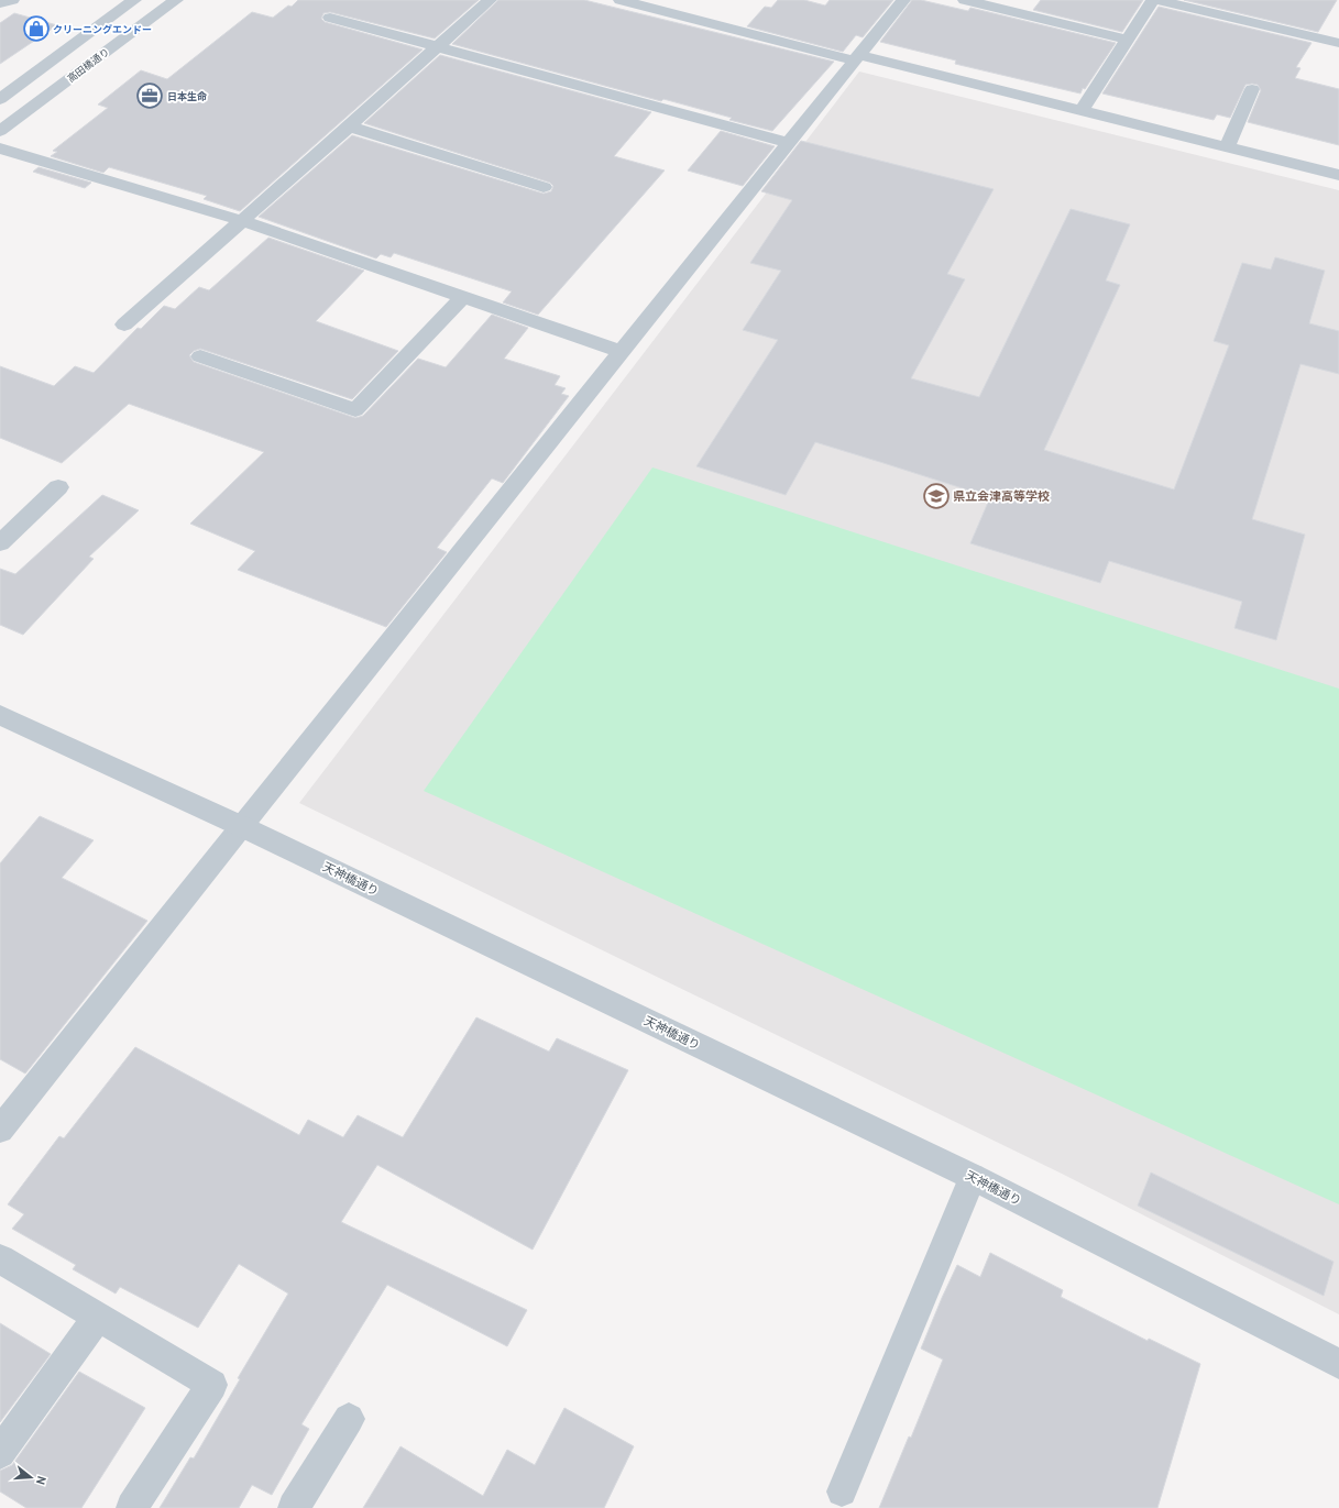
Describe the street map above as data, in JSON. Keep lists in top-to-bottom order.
{
  "streets": {
    "street": ["高田橋通り", "天神橋通り"]
  },
  "places": {
    "shop": ["クリーニングエンドー"],
    "office": ["日本生命"],
    "school or university": ["県立会津高等学校"]
  },
  "north": "right"
}
